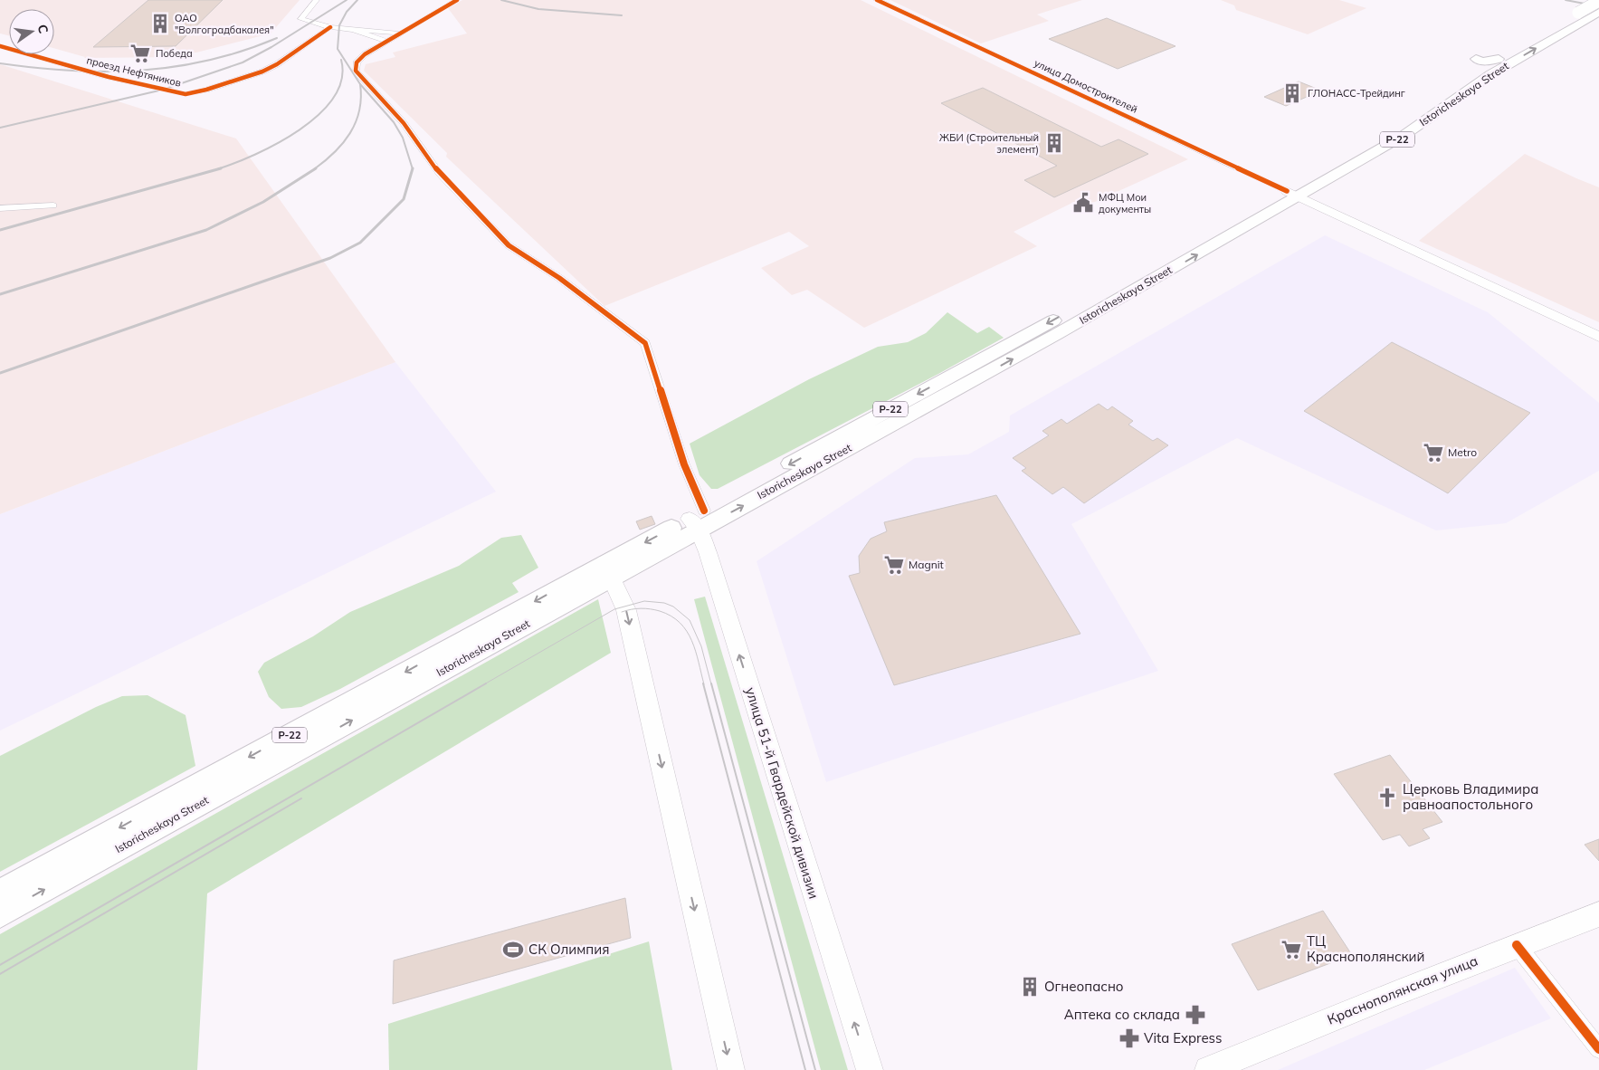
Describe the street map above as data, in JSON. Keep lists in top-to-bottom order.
{
  "streets": {
    "highway": ["Istoricheskaya Street", "Р-22"],
    "main road": ["улица 51-й Гвардейской дивизии", "Краснополянская улица"],
    "street": ["проезд Нефтяников", "улица Домостроителей"]
  },
  "crossings": [
    ["улица Домостроителей", "Istoricheskaya Street"],
    ["Istoricheskaya Street", "улица 51-й Гвардейской дивизии"]
  ],
  "places": {
    "building": [
      "ОАО \"Волгоградбакалея\"",
      "ГЛОНАСС-Трейдинг",
      "ЖБИ (Строительный элемент)",
      "Огнеопасно"
    ],
    "supermarket": [
      "Победа",
      "Metro",
      "Magnit",
      "ТЦ Краснополянский"
    ],
    "public building": ["МФЦ Мои документы"],
    "church": ["Церковь Владимира равноапостольного"],
    "sports": ["СК Олимпия"],
    "pharmacy": ["Аптека со склада", "Vita Express"]
  },
  "north": "right"
}
